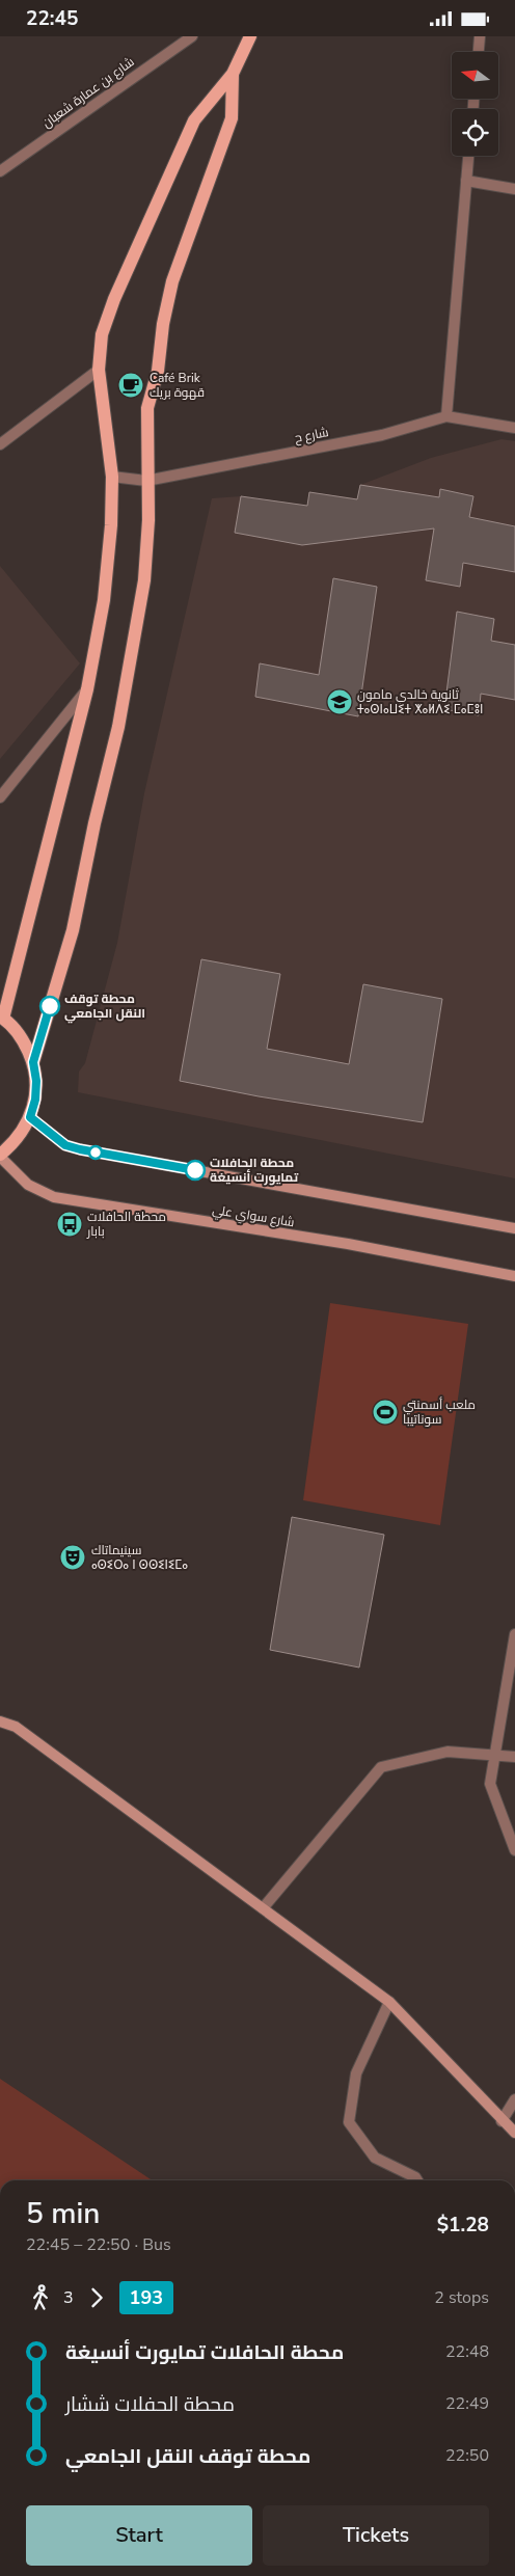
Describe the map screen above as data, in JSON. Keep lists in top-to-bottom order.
{
  "streets": {
    "main road": ["شارع سواي علي"],
    "street": ["شارع بن عمارة شعبان", "شارع ح"]
  },
  "places": {
    "cafe": ["Café Brik قهوة بريك"],
    "school or university": ["ثانوية خالدي مامون ⵜⴰⵙⵏⴰⵡⵉⵜ ⵅⴰⵍⴷⵉ ⵎⴰⵎⵓⵏ"],
    "other": ["محطة توقف النقل الجامعي", "محطة الحافلات تمايورت أنسيغة"],
    "bus stop": ["محطة الحافلات بابار"],
    "sports": ["ملعب أسمنتي سوناتيبا"],
    "theatre": ["سينيماتاك ⴰⵙⵉⵔⴰ ⵏ ⵙⵙⵉⵏⵉⵎⴰ"]
  },
  "lines": ["bus line 193"],
  "north": "left",
  "page": {
    "status": "22:45",
    "heading": ["5 min", "22:45 – 22:50 · Bus", "$1.28"],
    "legs": ["3", "193", "2 stops"],
    "list": [
      {
        "name": "محطة الحافلات تمايورت أنسيغة",
        "value": "22:48"
      },
      {
        "name": "محطة الحفلات ششار",
        "value": "22:49"
      },
      {
        "name": "محطة توقف النقل الجامعي",
        "value": "22:50"
      }
    ],
    "buttons": ["Start", "Tickets"]
  }
}
